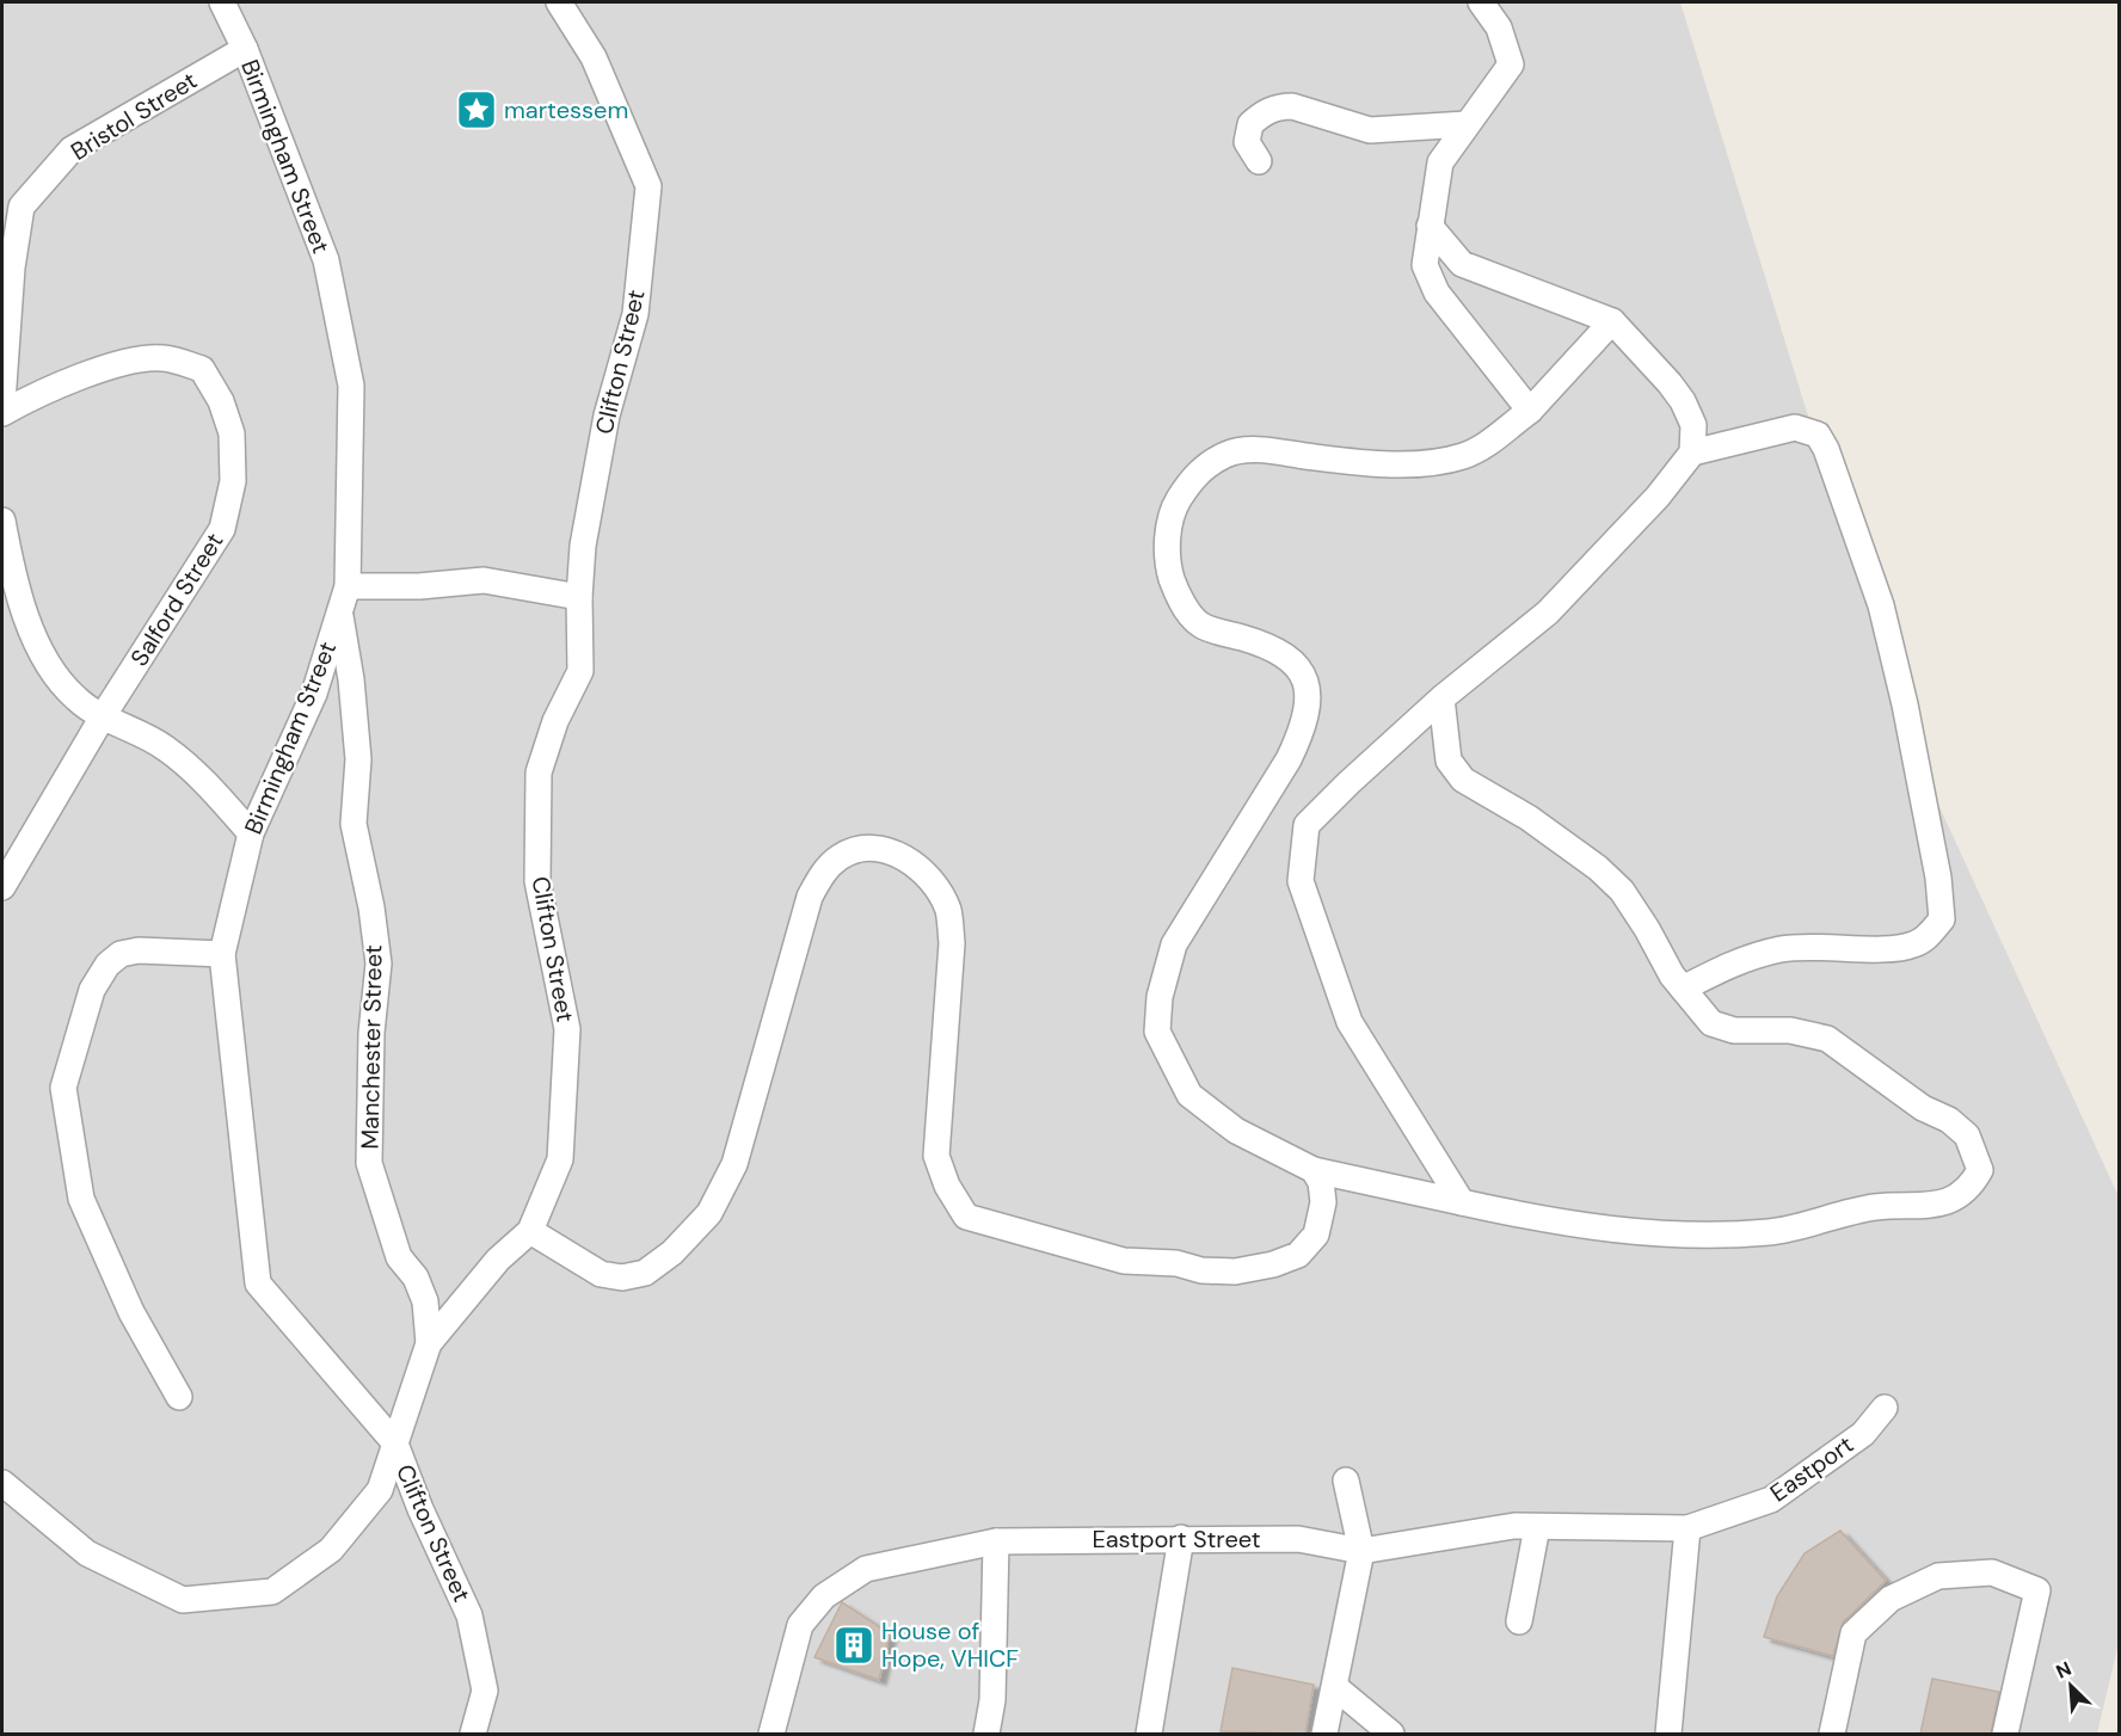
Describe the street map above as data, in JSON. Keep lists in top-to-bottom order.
{
  "streets": {
    "street": [
      "Bristol Street",
      "Birmingham Street",
      "Clifton Street",
      "Salford Street",
      "Manchester Street",
      "Eastport",
      "Eastport Street"
    ]
  },
  "crossings": [
    ["Bristol Street", "Birmingham Street"],
    ["Birmingham Street", "Clifton Street"],
    ["Birmingham Street", "Manchester Street"],
    ["Clifton Street", "Manchester Street"],
    ["Eastport", "Eastport Street"]
  ],
  "places": {
    "place": ["martessem"],
    "building": ["House of Hope, VHICF"]
  },
  "north": "top left"
}
